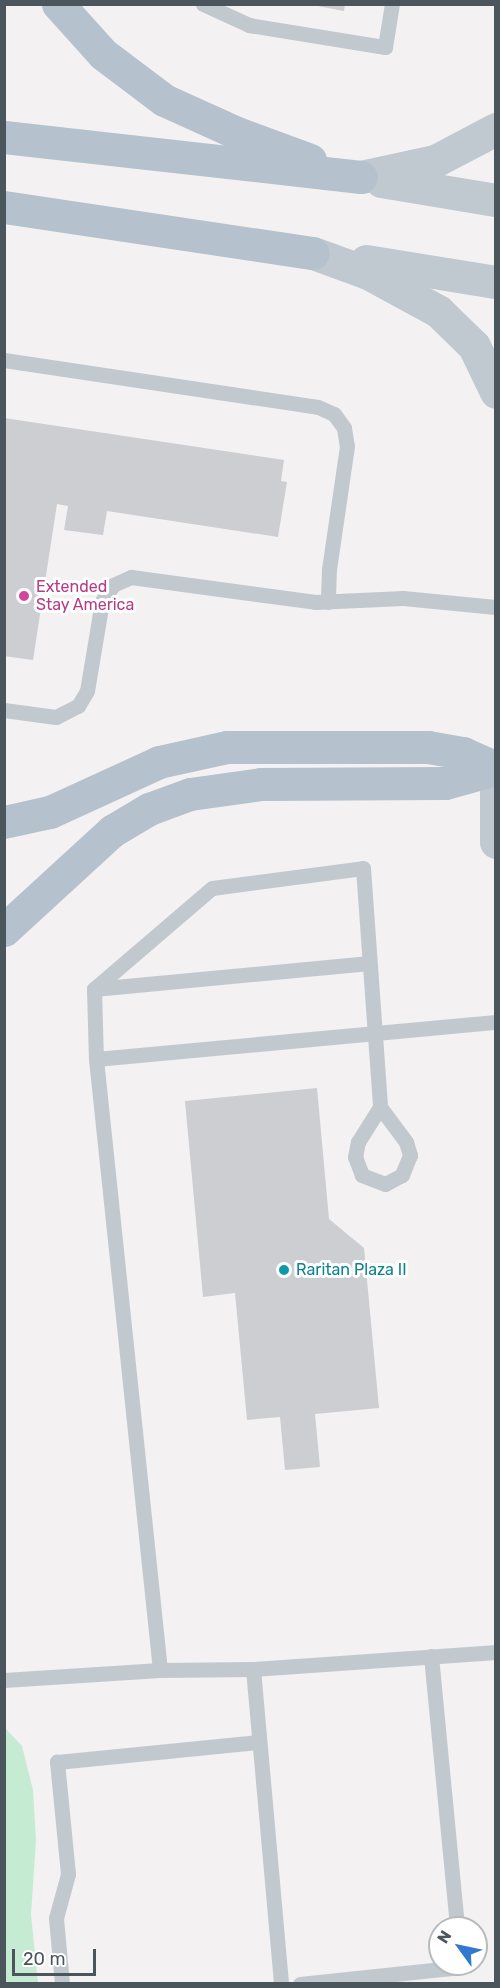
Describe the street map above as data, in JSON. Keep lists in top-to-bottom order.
{
  "places": ["Extended Stay America", "Raritan Plaza II"],
  "scale_bar": "20 m",
  "north": "top left"
}
